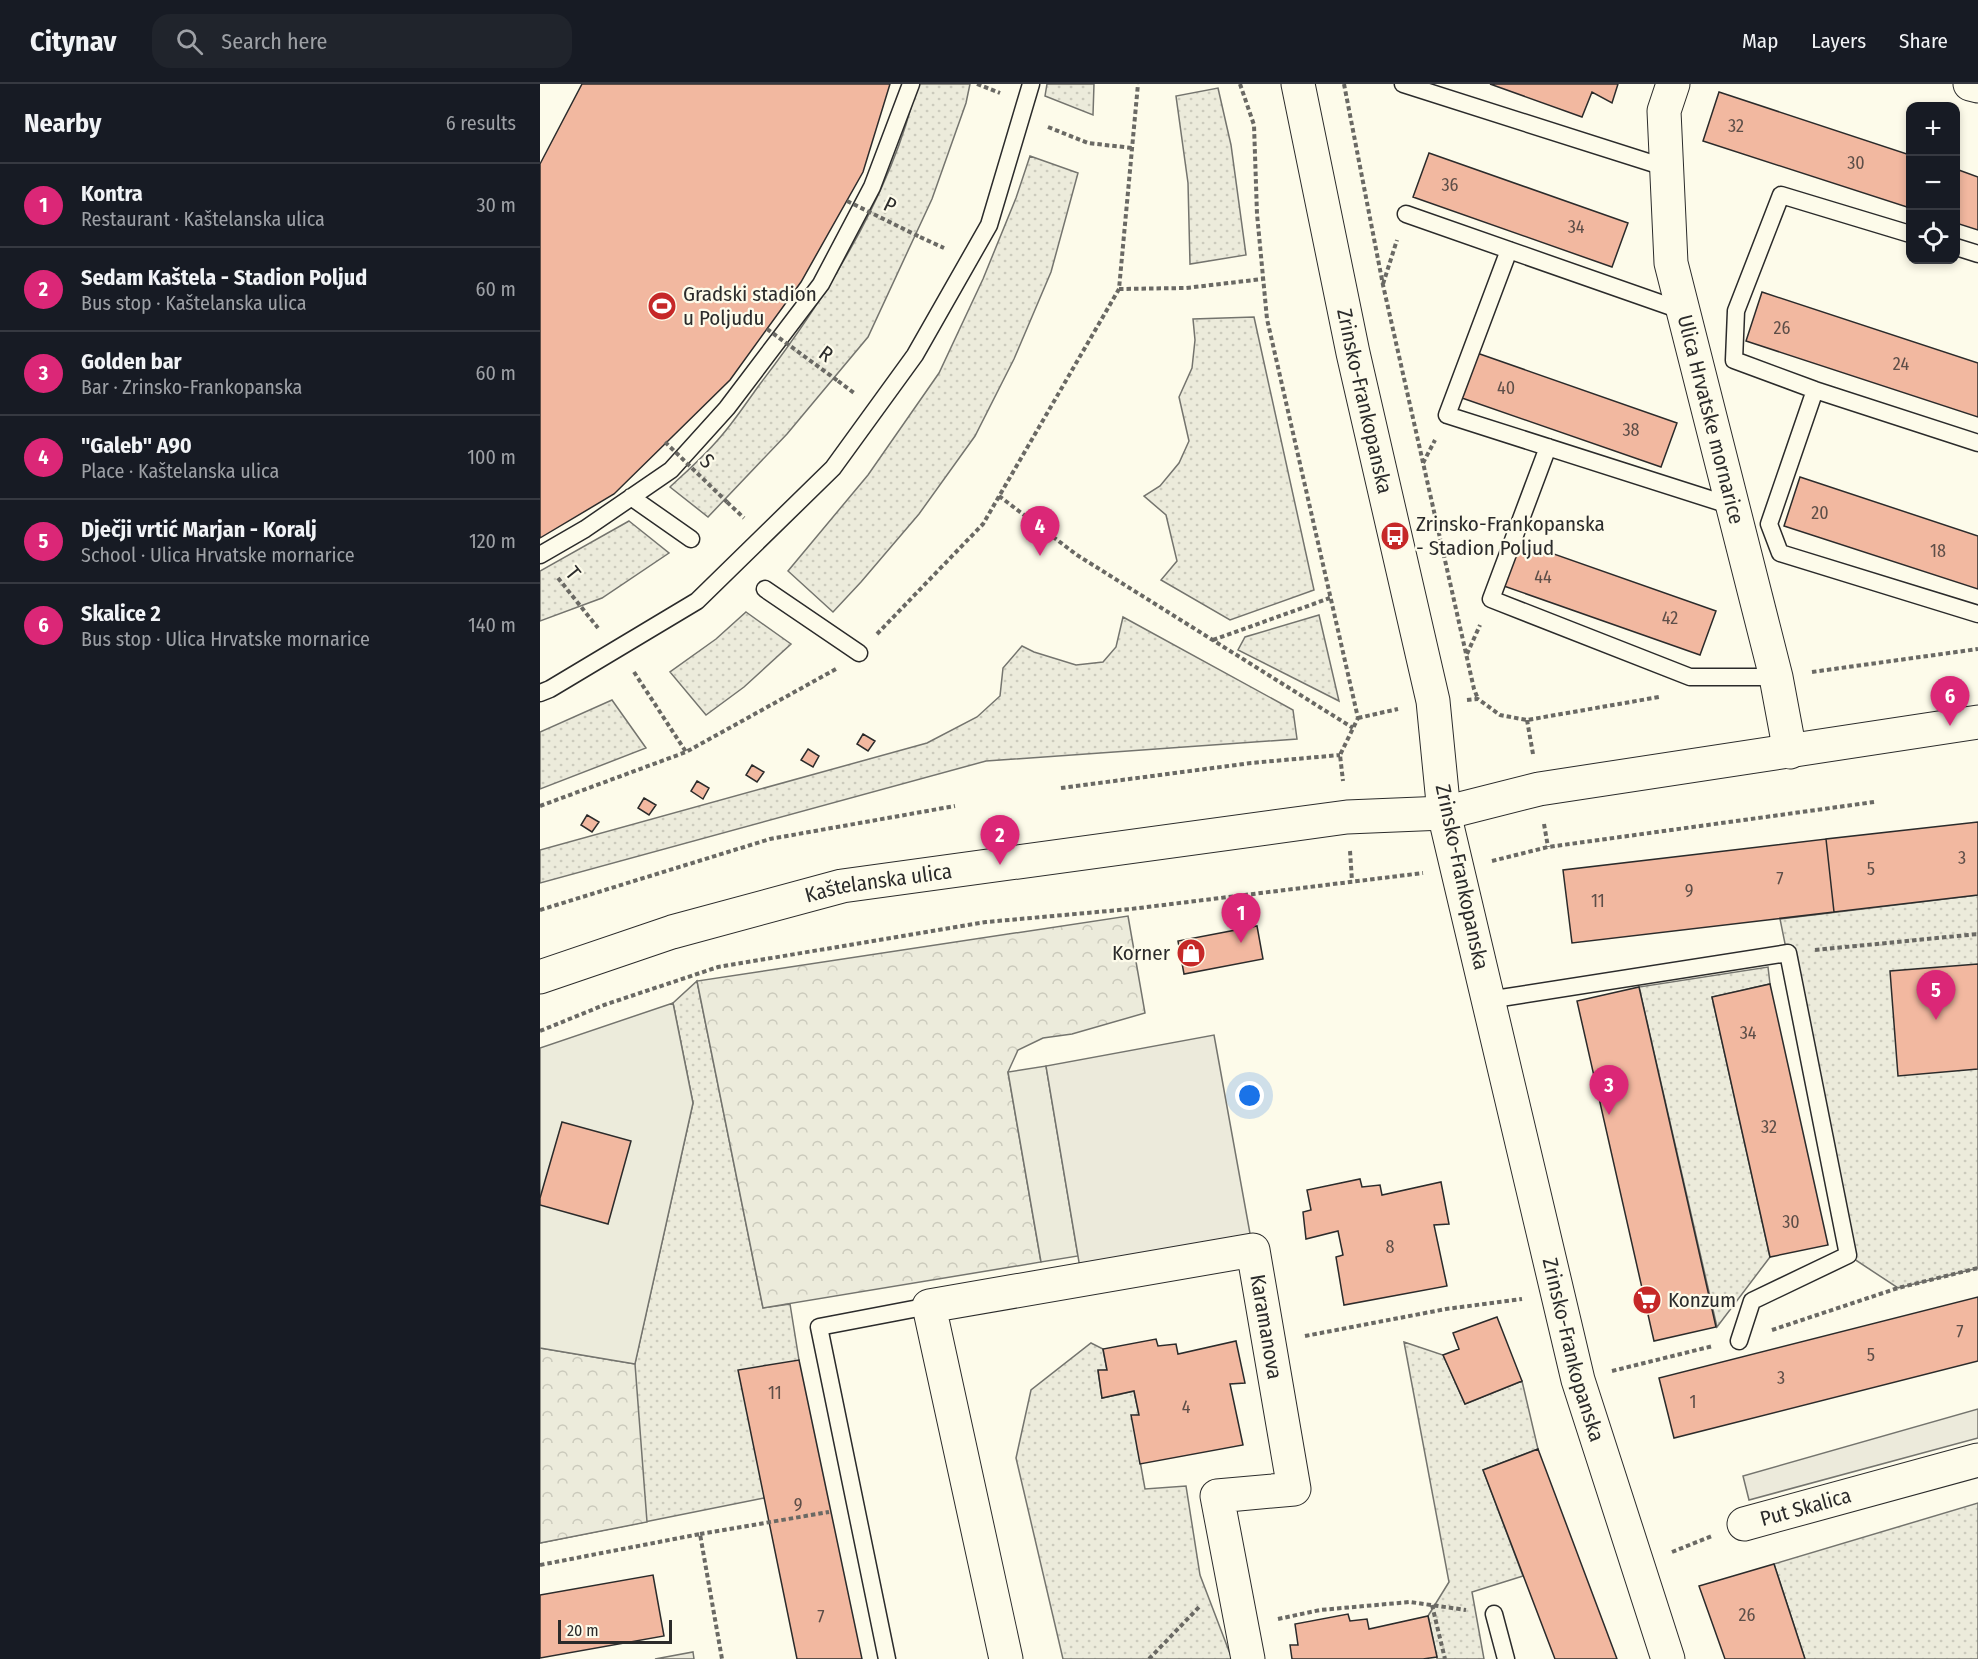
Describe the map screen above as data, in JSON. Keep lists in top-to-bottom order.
{
  "streets": {
    "street": [
      "Zrinsko-Frankopanska",
      "Ulica Hrvatske mornarice",
      "Kaštelanska ulica",
      "Karamanova",
      "Put Skalica"
    ],
    "path": [
      "P",
      "R",
      "S",
      "T"
    ]
  },
  "crossings": [
    ["Zrinsko-Frankopanska", "Kaštelanska ulica"],
    ["Zrinsko-Frankopanska", "Put Skalica"]
  ],
  "places": {
    "sports": ["Gradski stadion u Poljudu"],
    "bus stop": ["Zrinsko-Frankopanska - Stadion Poljud"],
    "shop": ["Korner"],
    "supermarket": ["Konzum"]
  },
  "house_numbers": [
    "32",
    "30",
    "36",
    "34",
    "26",
    "24",
    "40",
    "38",
    "20",
    "18",
    "44",
    "42",
    "3",
    "5",
    "7",
    "9",
    "11",
    "34",
    "32",
    "30",
    "8",
    "7",
    "5",
    "3",
    "11",
    "1",
    "4",
    "9",
    "26",
    "7"
  ],
  "scale_bar": "20 m",
  "page": {
    "header": "Citynav",
    "search": "Search here",
    "nav": ["Map", "Layers", "Share"],
    "heading": ["Nearby", "6 results"],
    "map_buttons": ["+", "−"],
    "list": [
      {
        "mark": "1",
        "name": "Kontra",
        "note": "Restaurant · Kaštelanska ulica",
        "value": "30 m"
      },
      {
        "mark": "2",
        "name": "Sedam Kaštela - Stadion Poljud",
        "note": "Bus stop · Kaštelanska ulica",
        "value": "60 m"
      },
      {
        "mark": "3",
        "name": "Golden bar",
        "note": "Bar · Zrinsko-Frankopanska",
        "value": "60 m"
      },
      {
        "mark": "4",
        "name": "\"Galeb\" A90",
        "note": "Place · Kaštelanska ulica",
        "value": "100 m"
      },
      {
        "mark": "5",
        "name": "Dječji vrtić Marjan - Koralj",
        "note": "School · Ulica Hrvatske mornarice",
        "value": "120 m"
      },
      {
        "mark": "6",
        "name": "Skalice 2",
        "note": "Bus stop · Ulica Hrvatske mornarice",
        "value": "140 m"
      }
    ],
    "pins": [
      "4",
      "6",
      "2",
      "1",
      "5",
      "3"
    ],
    "scale": "20 m"
  }
}
